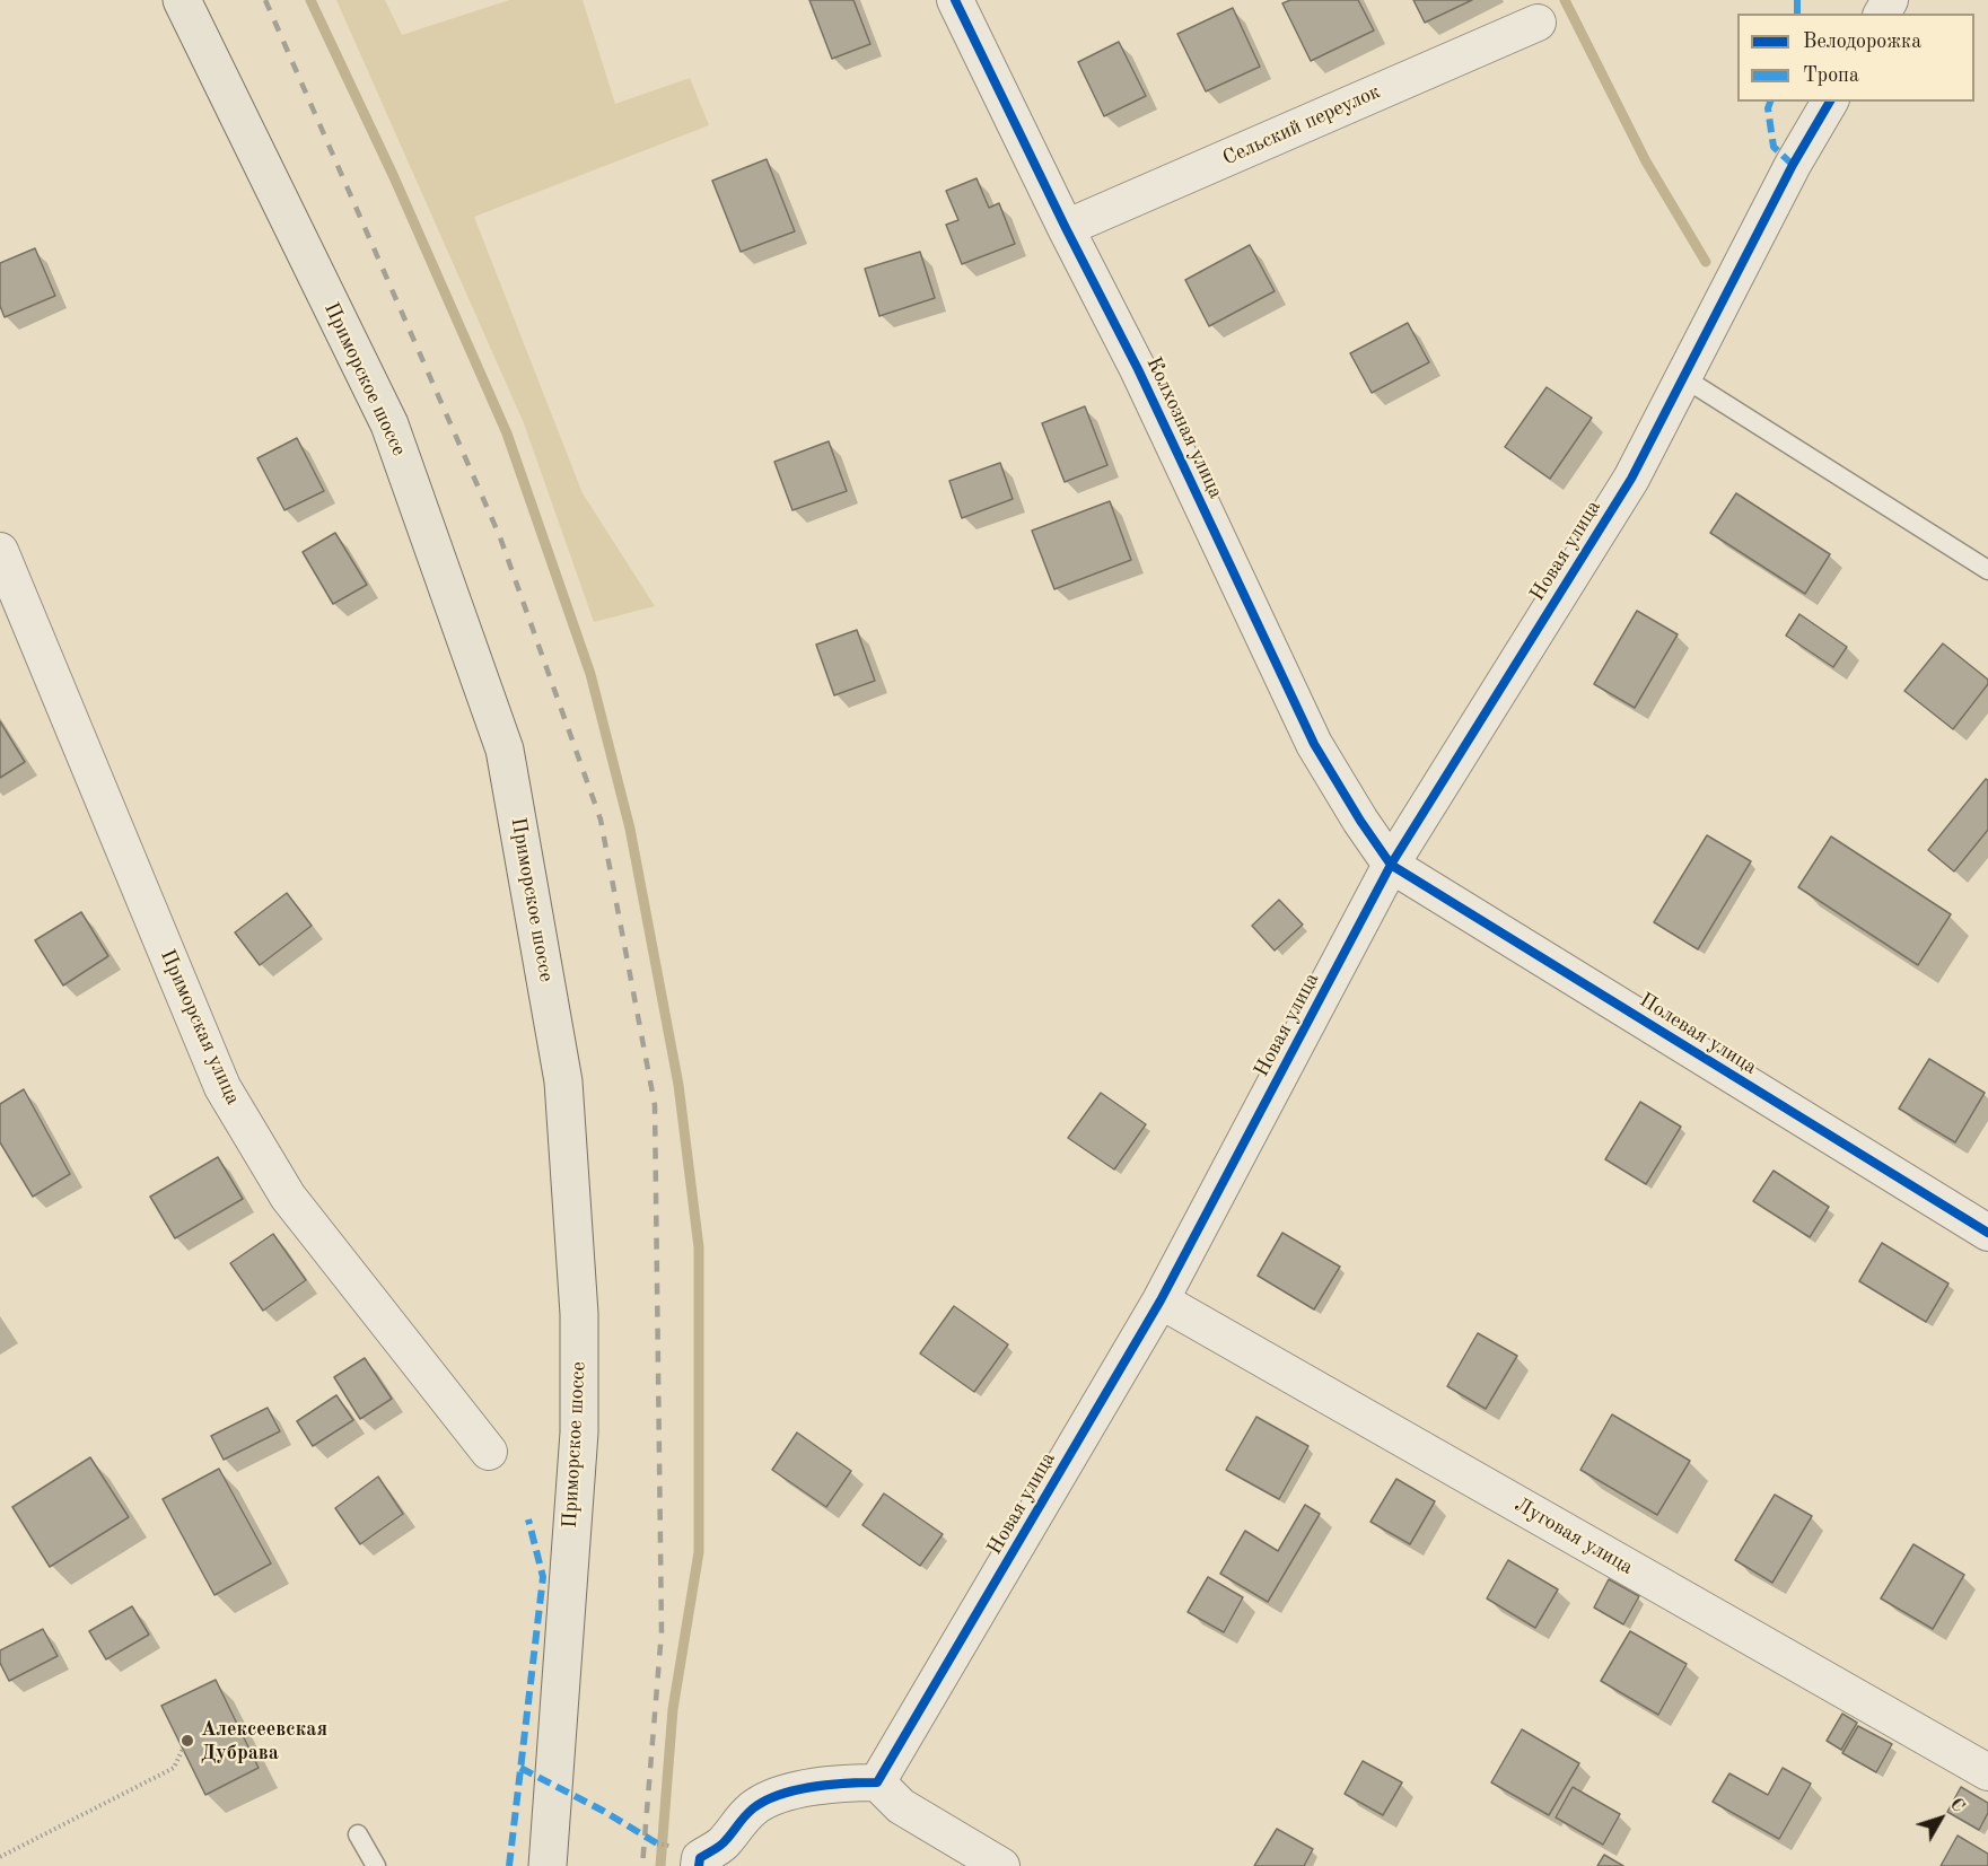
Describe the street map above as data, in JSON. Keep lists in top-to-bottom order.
{
  "streets": {
    "main road": ["Приморское шоссе"],
    "street": [
      "Сельский переулок",
      "Колхозная улица",
      "Новая улица",
      "Приморская улица",
      "Полевая улица",
      "Луговая улица"
    ]
  },
  "crossings": [
    ["Сельский переулок", "Колхозная улица"],
    ["Колхозная улица", "Новая улица"],
    ["Колхозная улица", "Полевая улица"],
    ["Новая улица", "Полевая улица"],
    ["Новая улица", "Луговая улица"]
  ],
  "places": ["Алексеевская Дубрава"],
  "legend": ["Велодорожка", "Тропа"],
  "north": "top right"
}
